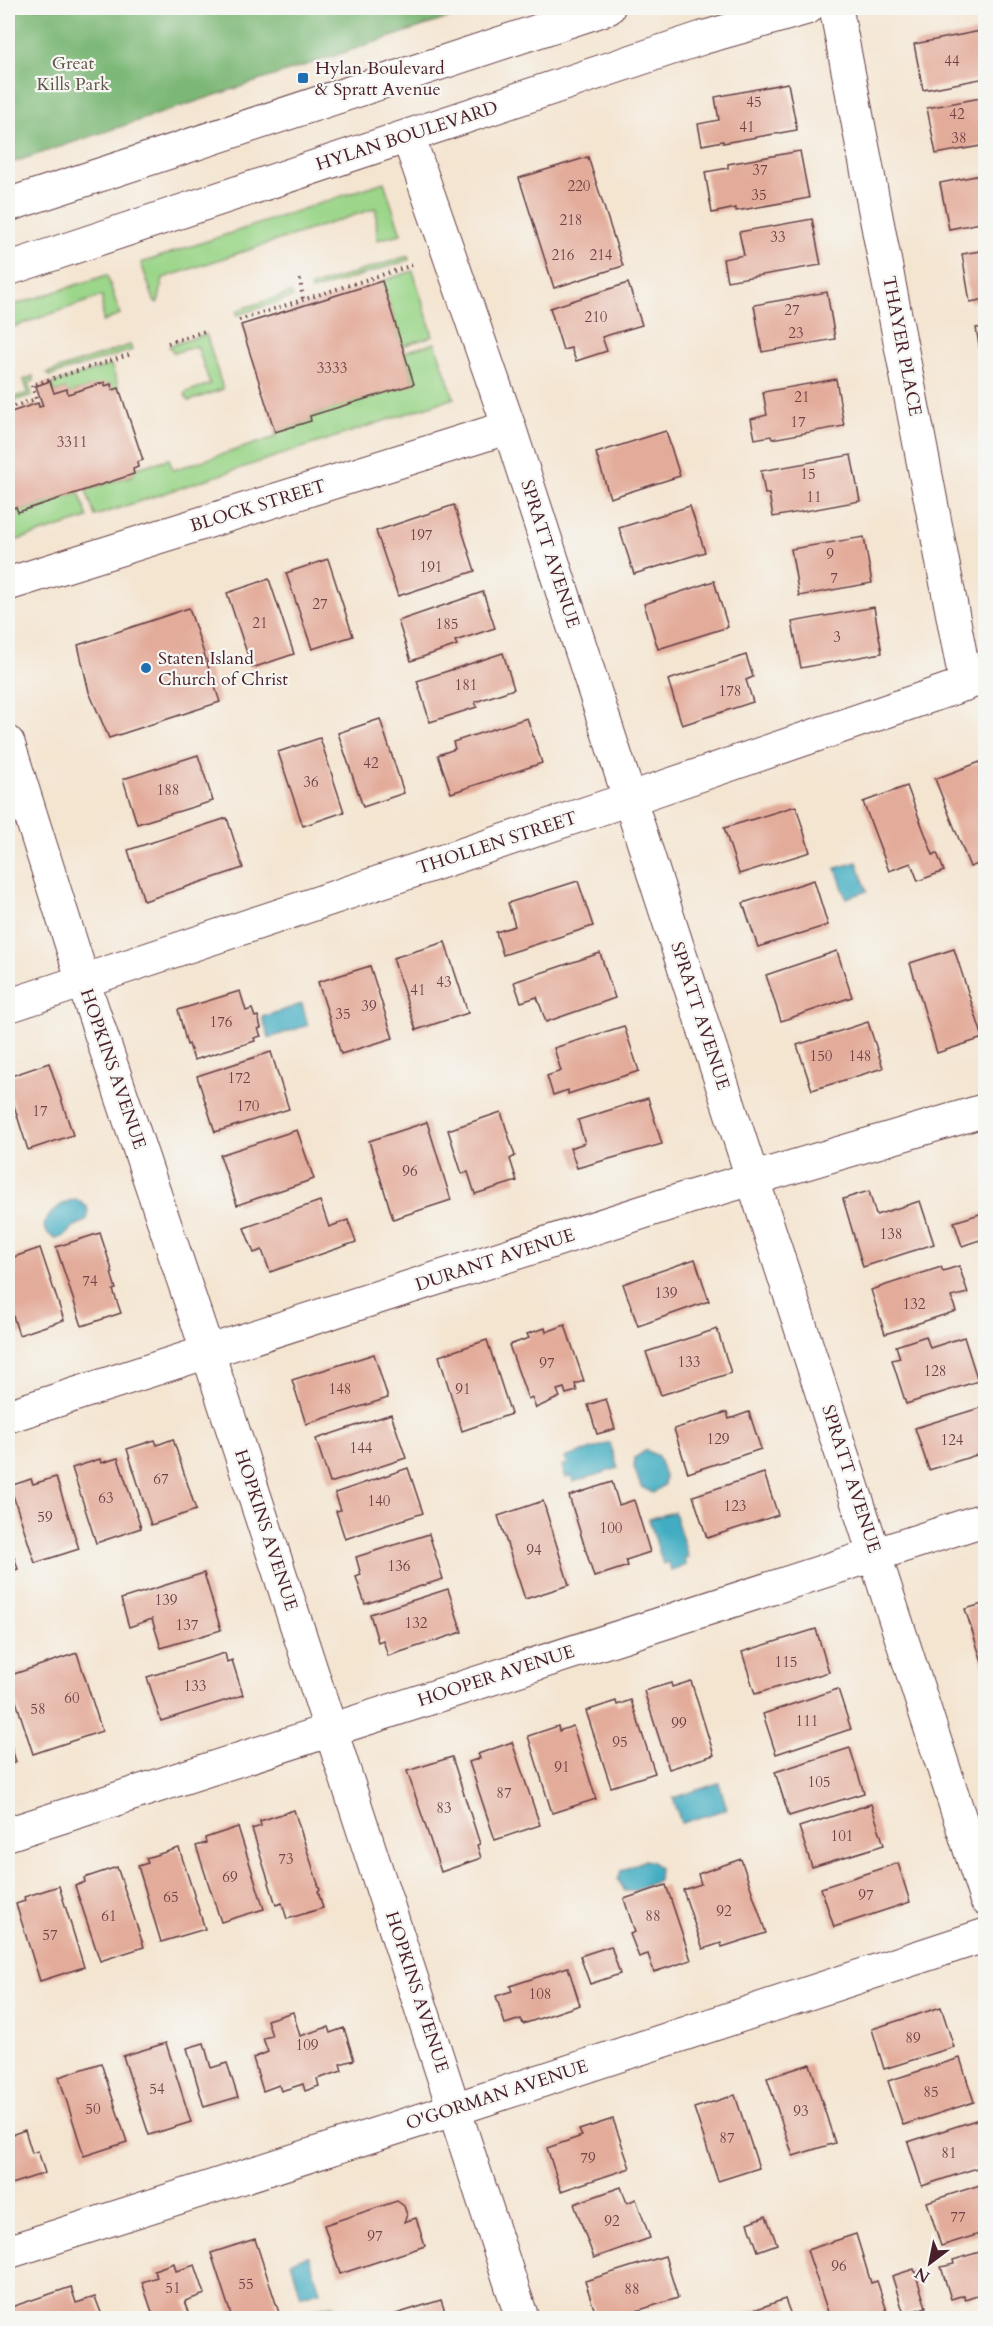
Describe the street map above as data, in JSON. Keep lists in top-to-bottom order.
{
  "streets": {
    "street": [
      "HYLAN BOULEVARD",
      "THAYER PLACE",
      "BLOCK STREET",
      "SPRATT AVENUE",
      "THOLLEN STREET",
      "HOPKINS AVENUE",
      "DURANT AVENUE",
      "HOOPER AVENUE",
      "O'GORMAN AVENUE"
    ]
  },
  "crossings": [
    ["HYLAN BOULEVARD", "SPRATT AVENUE"],
    ["THAYER PLACE", "THOLLEN STREET"],
    ["BLOCK STREET", "SPRATT AVENUE"],
    ["SPRATT AVENUE", "THOLLEN STREET"],
    ["SPRATT AVENUE", "DURANT AVENUE"],
    ["SPRATT AVENUE", "HOOPER AVENUE"],
    ["THOLLEN STREET", "HOPKINS AVENUE"],
    ["HOPKINS AVENUE", "DURANT AVENUE"],
    ["HOPKINS AVENUE", "HOOPER AVENUE"],
    ["HOPKINS AVENUE", "O'GORMAN AVENUE"]
  ],
  "parks": ["Great Kills Park"],
  "places": {
    "transit": ["Hylan Boulevard & Spratt Avenue"],
    "other": ["Staten Island Church of Christ"]
  },
  "house_numbers": [
    "44",
    "45",
    "42",
    "41",
    "38",
    "37",
    "220",
    "35",
    "218",
    "33",
    "216",
    "214",
    "27",
    "210",
    "23",
    "3333",
    "21",
    "17",
    "3311",
    "15",
    "11",
    "197",
    "9",
    "191",
    "7",
    "27",
    "21",
    "185",
    "3",
    "181",
    "178",
    "42",
    "36",
    "188",
    "43",
    "41",
    "39",
    "35",
    "176",
    "150",
    "148",
    "172",
    "170",
    "17",
    "96",
    "138",
    "74",
    "139",
    "132",
    "133",
    "97",
    "128",
    "148",
    "91",
    "129",
    "124",
    "144",
    "67",
    "63",
    "140",
    "123",
    "59",
    "100",
    "94",
    "136",
    "139",
    "132",
    "137",
    "115",
    "133",
    "60",
    "58",
    "111",
    "99",
    "95",
    "91",
    "105",
    "87",
    "83",
    "101",
    "73",
    "69",
    "97",
    "65",
    "92",
    "61",
    "88",
    "57",
    "108",
    "89",
    "109",
    "54",
    "85",
    "50",
    "93",
    "87",
    "81",
    "79",
    "77",
    "92",
    "97",
    "96",
    "55",
    "51",
    "88"
  ],
  "north": "bottom left"
}
